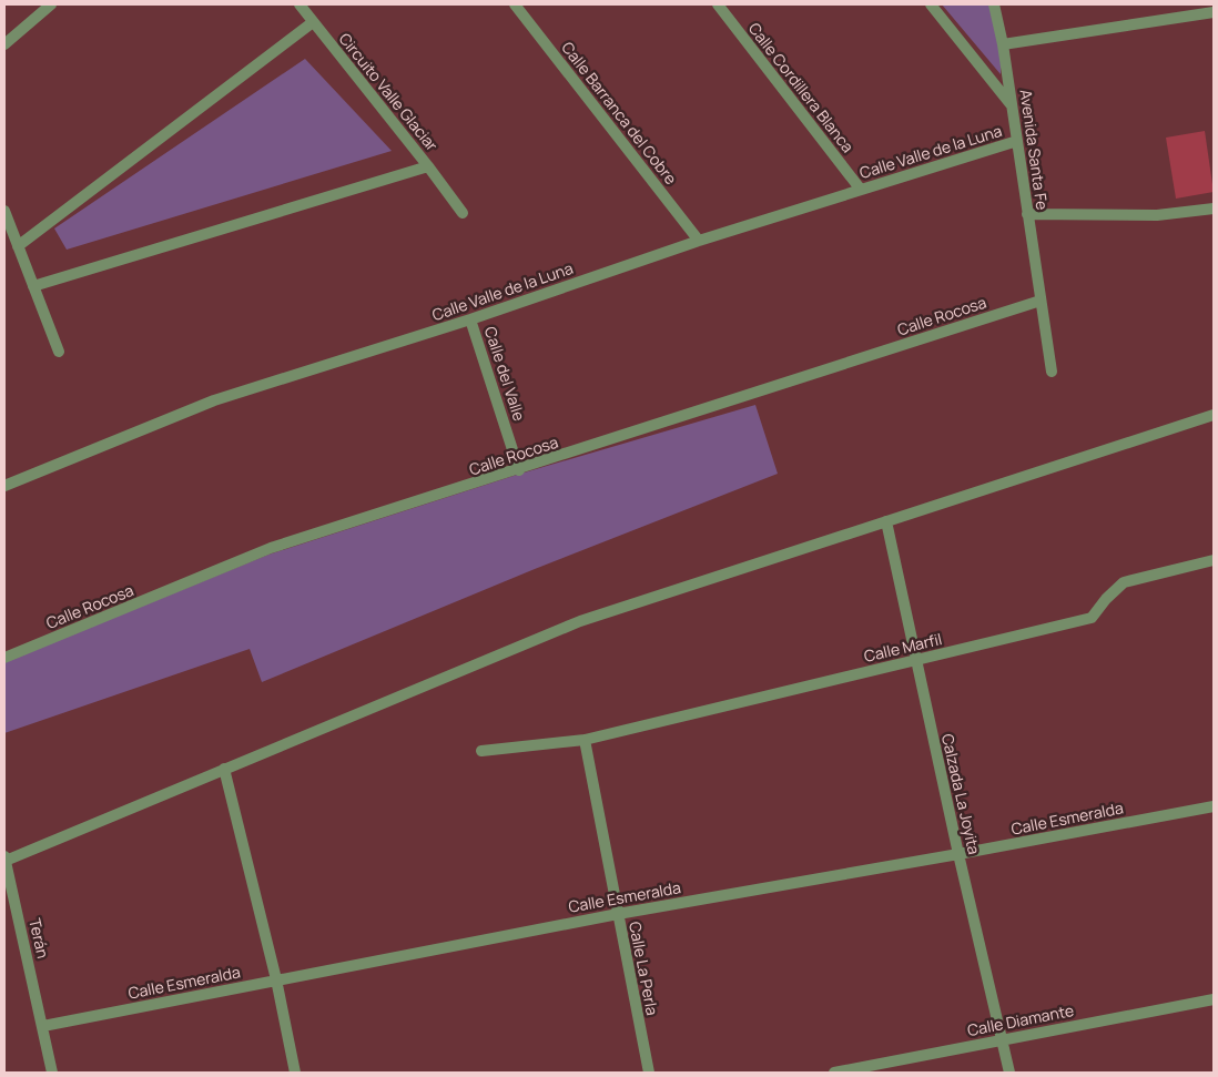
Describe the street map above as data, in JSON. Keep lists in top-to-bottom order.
{
  "streets": {
    "street": [
      "Calle Cordillera Blanca",
      "Circuito Valle Glaciar",
      "Calle Barranca del Cobre",
      "Avenida Santa Fe",
      "Calle Valle de la Luna",
      "Calle Rocosa",
      "Calle del Valle",
      "Calle Marfil",
      "Calzada La Joyita",
      "Calle Esmeralda",
      "Terán",
      "Calle La Perla",
      "Calle Diamante"
    ]
  },
  "crossings": [
    ["Calle Cordillera Blanca", "Calle Valle de la Luna"],
    ["Calle Barranca del Cobre", "Calle Valle de la Luna"],
    ["Avenida Santa Fe", "Calle Valle de la Luna"],
    ["Avenida Santa Fe", "Calle Rocosa"],
    ["Calle Valle de la Luna", "Calle del Valle"],
    ["Calle Rocosa", "Calle del Valle"],
    ["Calle Marfil", "Calzada La Joyita"],
    ["Calle Marfil", "Calle La Perla"],
    ["Calzada La Joyita", "Calle Esmeralda"],
    ["Calzada La Joyita", "Calle Diamante"],
    ["Calle Esmeralda", "Terán"],
    ["Calle Esmeralda", "Calle La Perla"]
  ]
}
